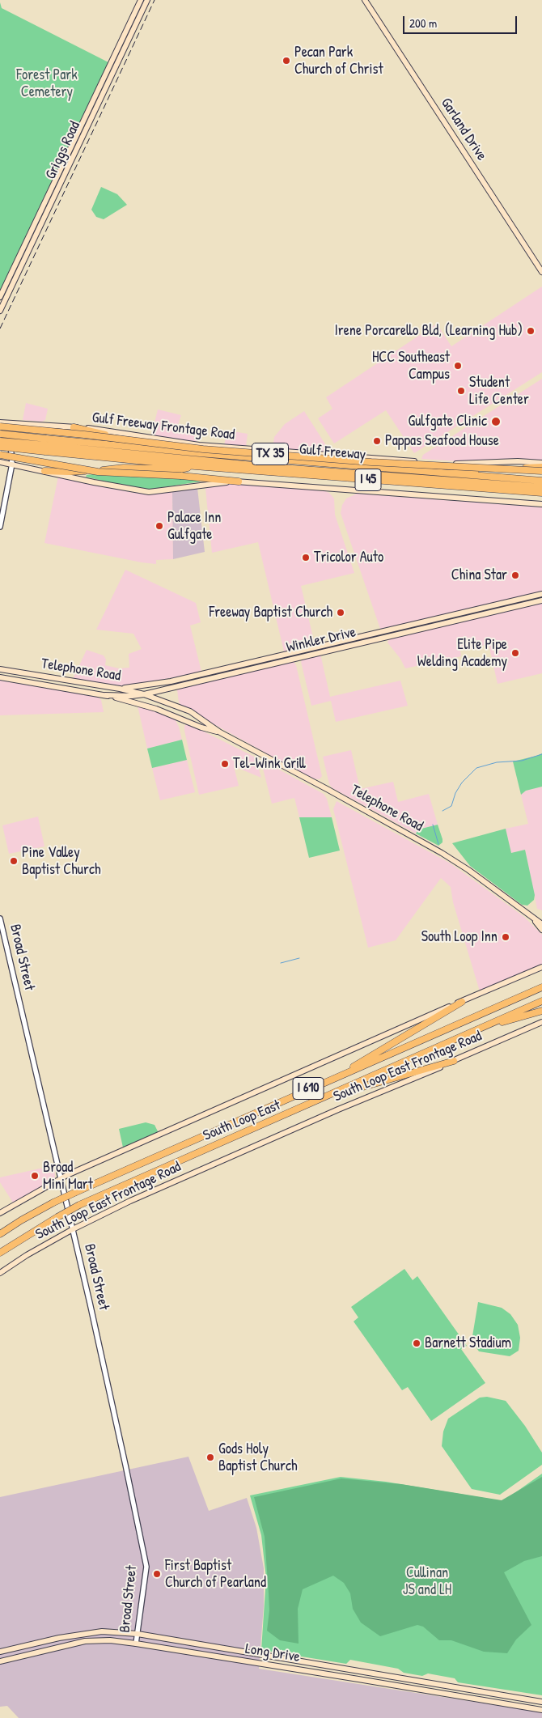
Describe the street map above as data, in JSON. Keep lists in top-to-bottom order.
{
  "streets": {
    "highway": [
      "Gulf Freeway",
      "TX 35",
      "I 45",
      "I 610",
      "South Loop East"
    ],
    "main road": [
      "Garland Drive",
      "Griggs Road",
      "Gulf Freeway Frontage Road",
      "Winkler Drive",
      "Telephone Road",
      "South Loop East Frontage Road",
      "Long Drive"
    ],
    "street": ["Broad Street"]
  },
  "crossings": [
    ["Winkler Drive", "Telephone Road"],
    ["Broad Street", "South Loop East Frontage Road"],
    ["Broad Street", "Long Drive"]
  ],
  "parks": ["Forest Park Cemetery", "Cullinan JS and LH"],
  "places": [
    "Pecan Park Church of Christ",
    "Irene Porcarello Bld, (Learning Hub)",
    "HCC Southeast Campus",
    "Student Life Center",
    "Gulfgate Clinic",
    "Pappas Seafood House",
    "Palace Inn Gulfgate",
    "Tricolor Auto",
    "China Star",
    "Freeway Baptist Church",
    "Elite Pipe Welding Academy",
    "Tel-Wink Grill",
    "Pine Valley Baptist Church",
    "South Loop Inn",
    "Broad Mini Mart",
    "Barnett Stadium",
    "Gods Holy Baptist Church",
    "First Baptist Church of Pearland"
  ],
  "scale_bar": "200 m"
}
